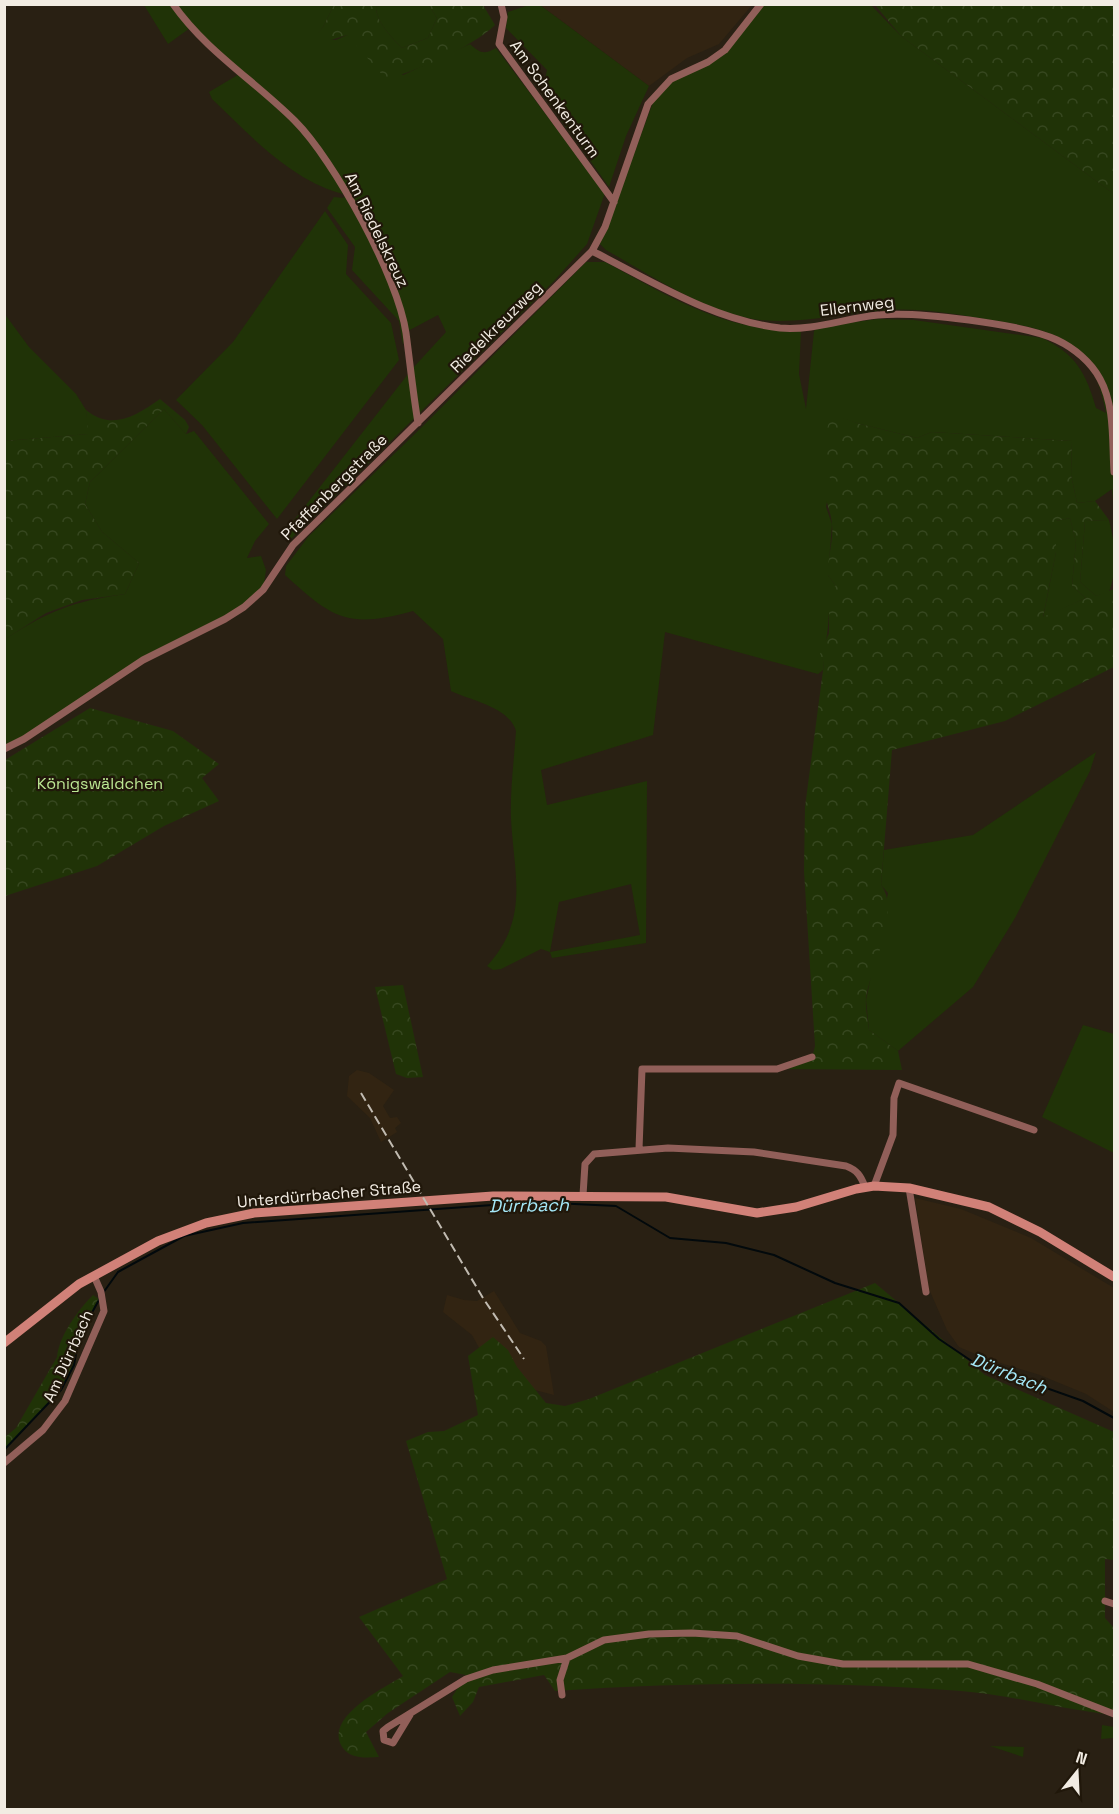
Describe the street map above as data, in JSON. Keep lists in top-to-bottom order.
{
  "streets": {
    "street": [
      "Am Schenkenturm",
      "Am Riedelskreuz",
      "Ellernweg",
      "Riedelkreuzweg",
      "Pfaffenbergstraße",
      "Unterdürrbacher Straße",
      "Am Dürrbach"
    ]
  },
  "crossings": [
    ["Am Schenkenturm", "Riedelkreuzweg"],
    ["Am Riedelskreuz", "Riedelkreuzweg"],
    ["Am Riedelskreuz", "Pfaffenbergstraße"],
    ["Ellernweg", "Riedelkreuzweg"],
    ["Riedelkreuzweg", "Pfaffenbergstraße"],
    ["Unterdürrbacher Straße", "Am Dürrbach"]
  ],
  "water": ["Dürrbach"],
  "parks": ["Königswäldchen"],
  "north": "top"
}
